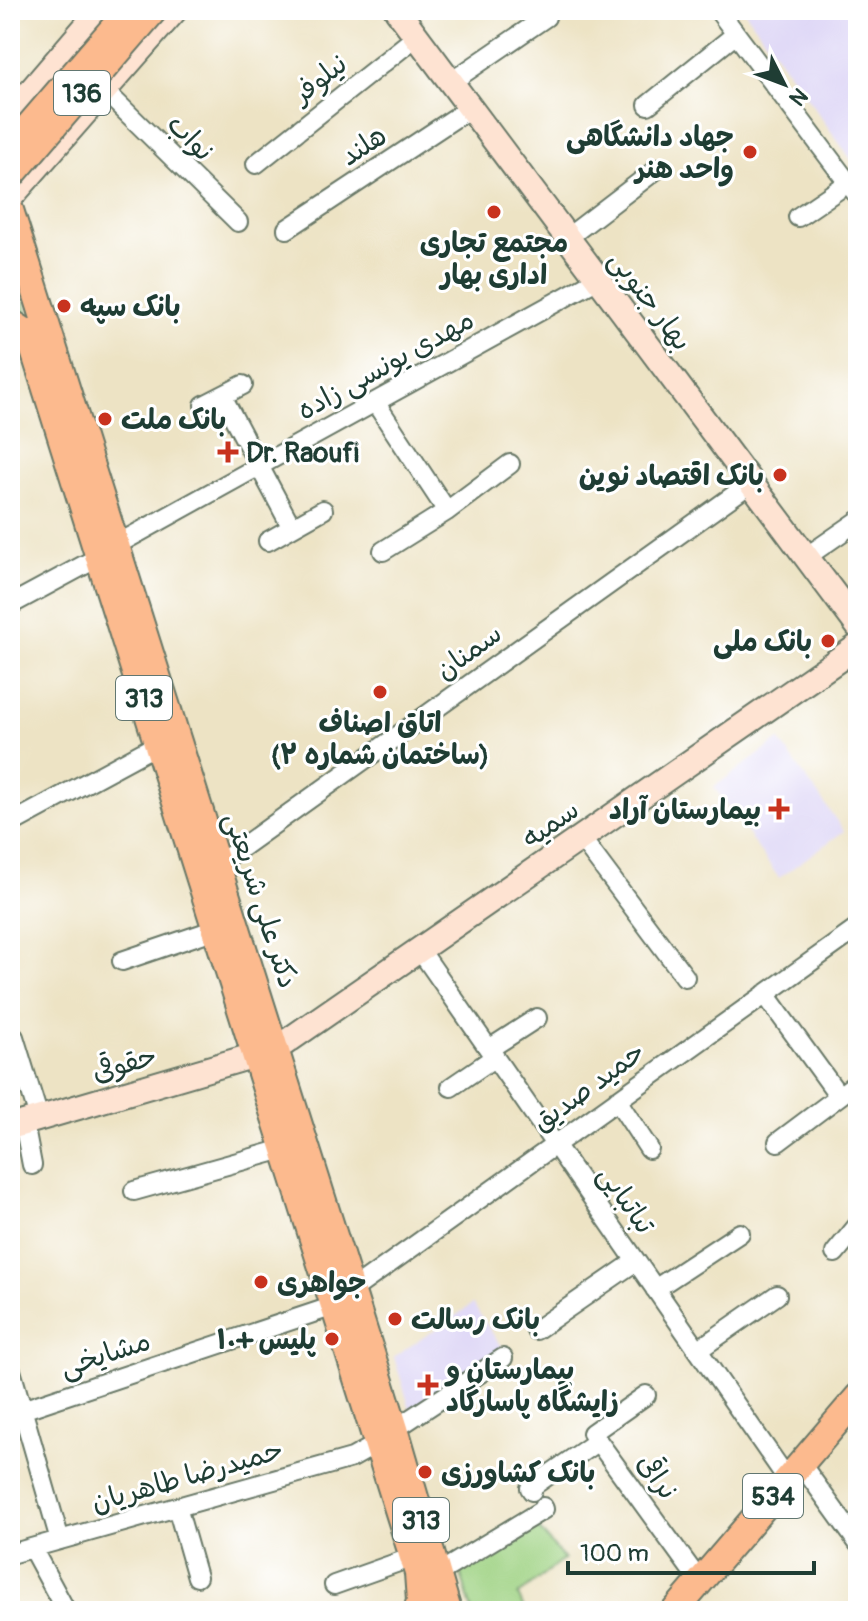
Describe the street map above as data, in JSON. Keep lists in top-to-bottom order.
{
  "streets": {
    "main road": [
      "136",
      "بهار جنوبی",
      "313",
      "سمیه",
      "دکتر علی شریعتی",
      "حقوقی",
      "534"
    ],
    "street": [
      "نیلوفر",
      "نواب",
      "هلند",
      "مهدی یونسی زاده",
      "سمنان",
      "حمید صدیق",
      "تباتبایی",
      "مشایخی",
      "حمیدرضا طاهریان",
      "نراقی"
    ]
  },
  "crossings": [
    ["نیلوفر", "بهار جنوبی"],
    ["هلند", "بهار جنوبی"],
    ["بهار جنوبی", "مهدی یونسی زاده"],
    ["بهار جنوبی", "سمنان"],
    ["مهدی یونسی زاده", "دکتر علی شریعتی"],
    ["سمنان", "دکتر علی شریعتی"],
    ["سمیه", "دکتر علی شریعتی"],
    ["سمیه", "حقوقی"],
    ["سمیه", "تباتبایی"],
    ["دکتر علی شریعتی", "حقوقی"],
    ["دکتر علی شریعتی", "حمید صدیق"],
    ["دکتر علی شریعتی", "مشایخی"],
    ["دکتر علی شریعتی", "حمیدرضا طاهریان"],
    ["حمید صدیق", "تباتبایی"],
    ["حمید صدیق", "مشایخی"],
    ["تباتبایی", "534"],
    ["نراقی", "534"]
  ],
  "places": {
    "other": [
      "جهاد دانشگاهی واحد هنر",
      "مجتمع تجاری اداری بهار",
      "بانک سپه",
      "بانک ملت",
      "بانک اقتصاد نوین",
      "بانک ملی",
      "اتاق اصناف (ساختمان شماره ۲)",
      "جواهری",
      "بانک رسالت",
      "پلیس +۱۰",
      "بانک کشاورزی"
    ],
    "health": ["Dr. Raoufi", "بیمارستان آراد", "بیمارستان و زایشگاه پاسارگاد"]
  },
  "scale_bar": "100 m",
  "north": "bottom right"
}
